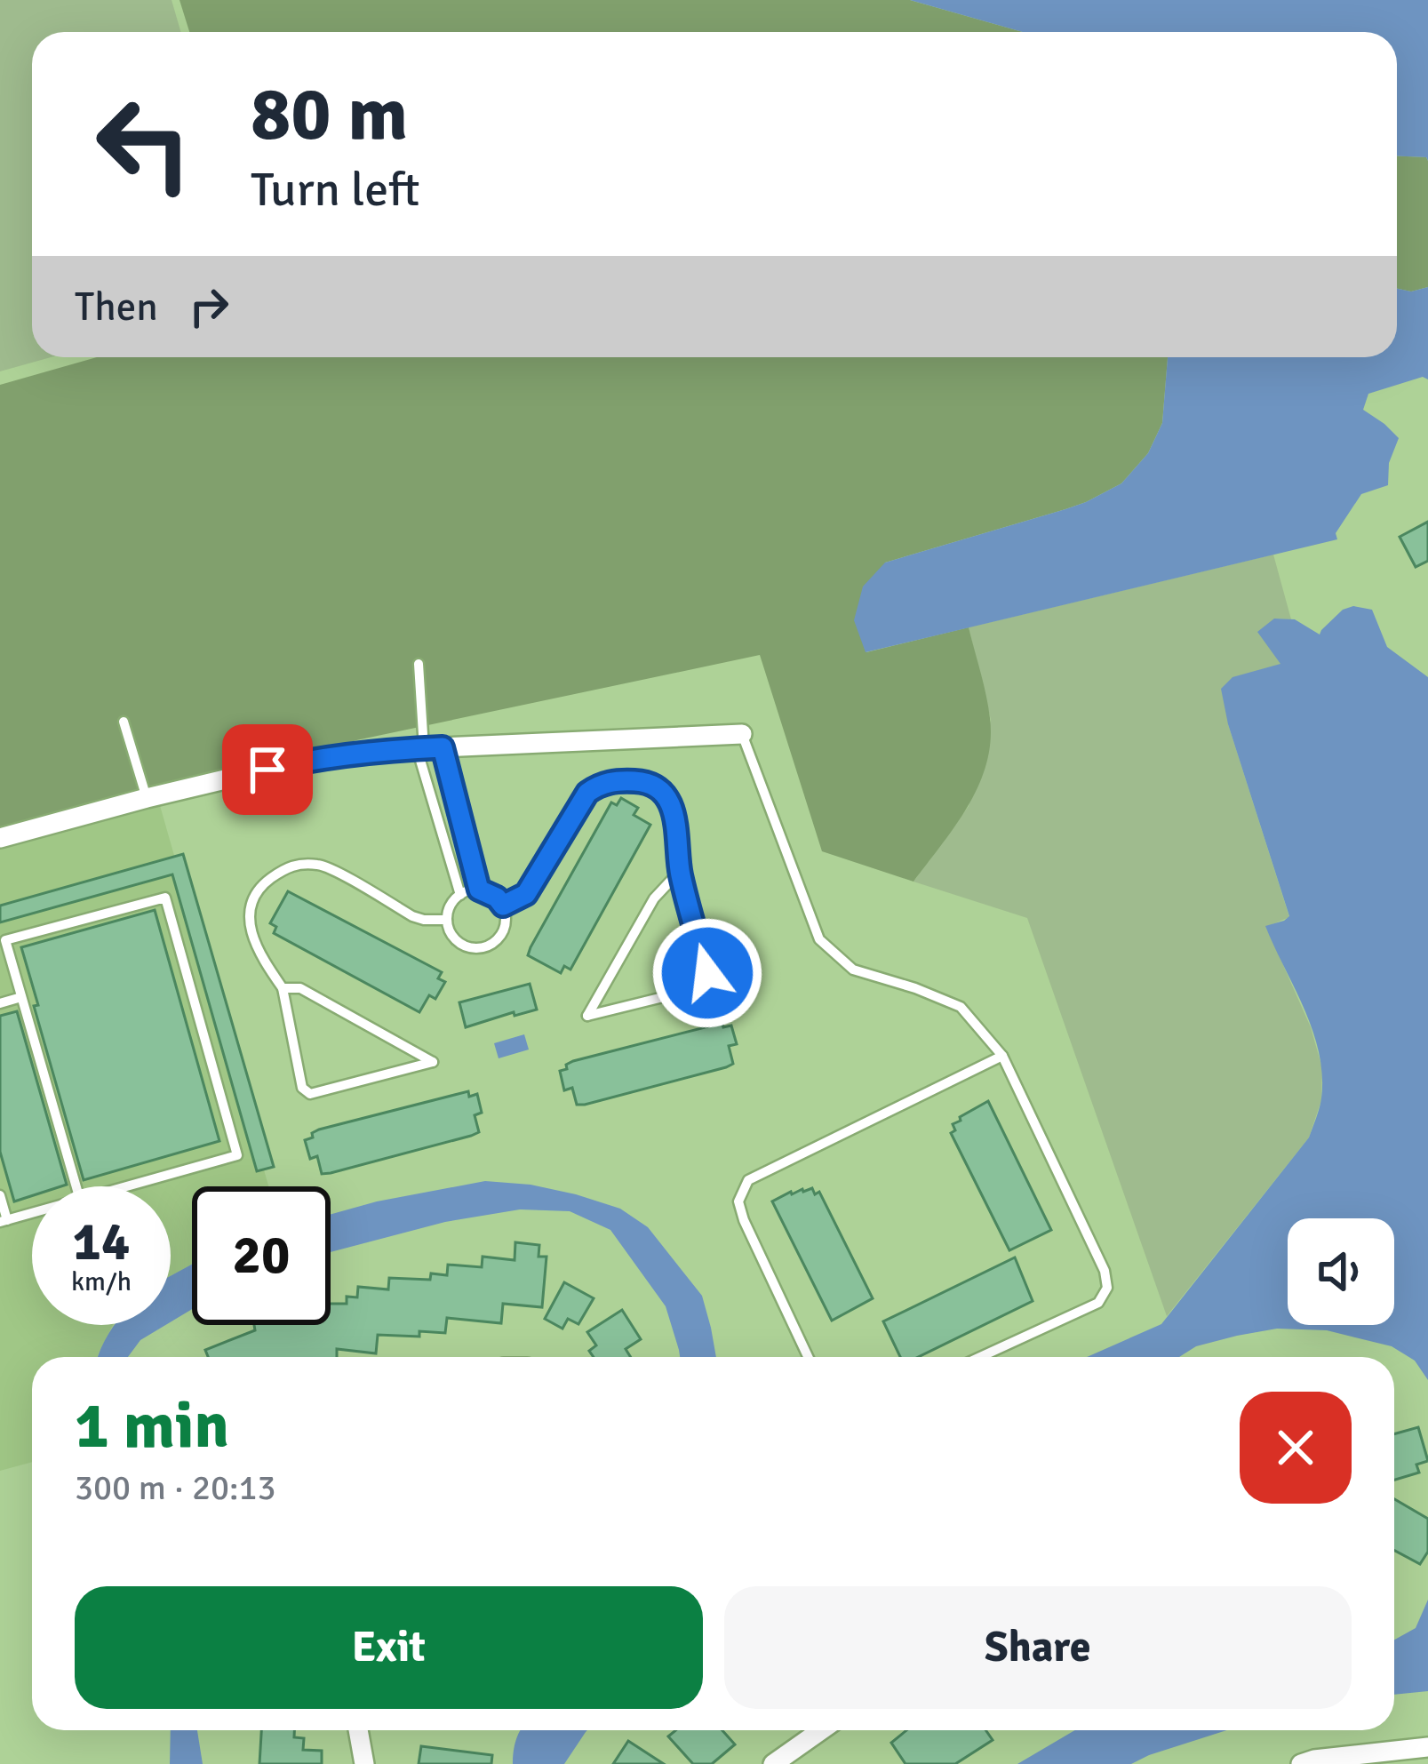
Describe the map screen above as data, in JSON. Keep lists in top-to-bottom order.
{
  "page": {
    "turn": ["80 m", "Turn left"],
    "then": "Then",
    "speed": "14 km/h",
    "limit": "20",
    "heading": ["1 min", "300 m · 20:13"],
    "buttons": ["Exit", "Share"]
  }
}
